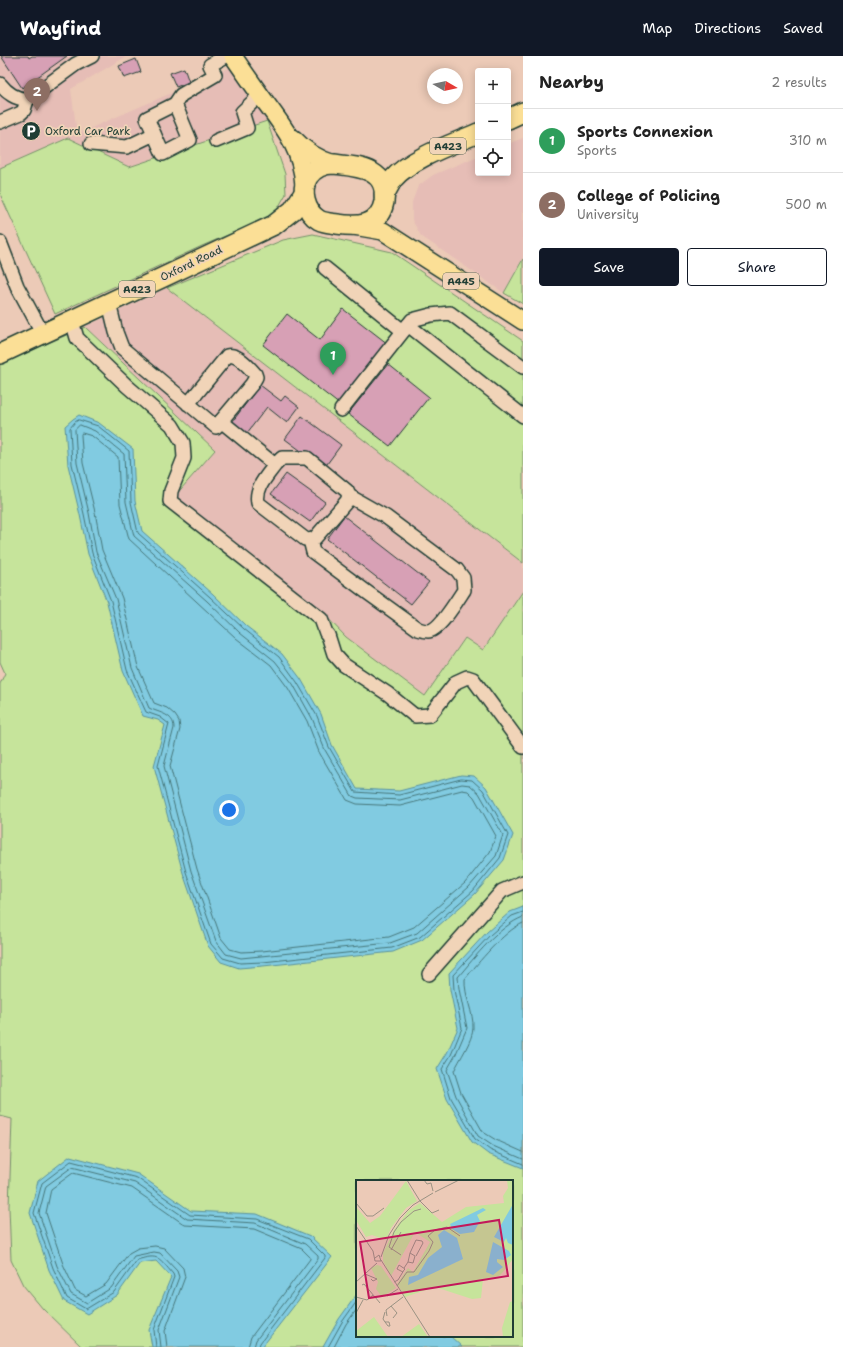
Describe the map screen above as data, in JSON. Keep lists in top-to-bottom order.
{
  "streets": {
    "highway": ["A423", "Oxford Road"],
    "main road": ["A445"]
  },
  "crossings": [
    ["A423", "Oxford Road"],
    ["A423", "A445"],
    ["Oxford Road", "A445"]
  ],
  "places": {
    "parking": ["Oxford Car Park"]
  },
  "north": "right",
  "page": {
    "header": "Wayfind",
    "nav": ["Map", "Directions", "Saved"],
    "heading": ["Nearby", "2 results"],
    "map_buttons": ["+", "−"],
    "pins": ["2", "1"],
    "list": [
      {
        "mark": "1",
        "name": "Sports Connexion",
        "note": "Sports",
        "value": "310 m"
      },
      {
        "mark": "2",
        "name": "College of Policing",
        "note": "University",
        "value": "500 m"
      }
    ],
    "buttons": ["Save", "Share"]
  }
}
